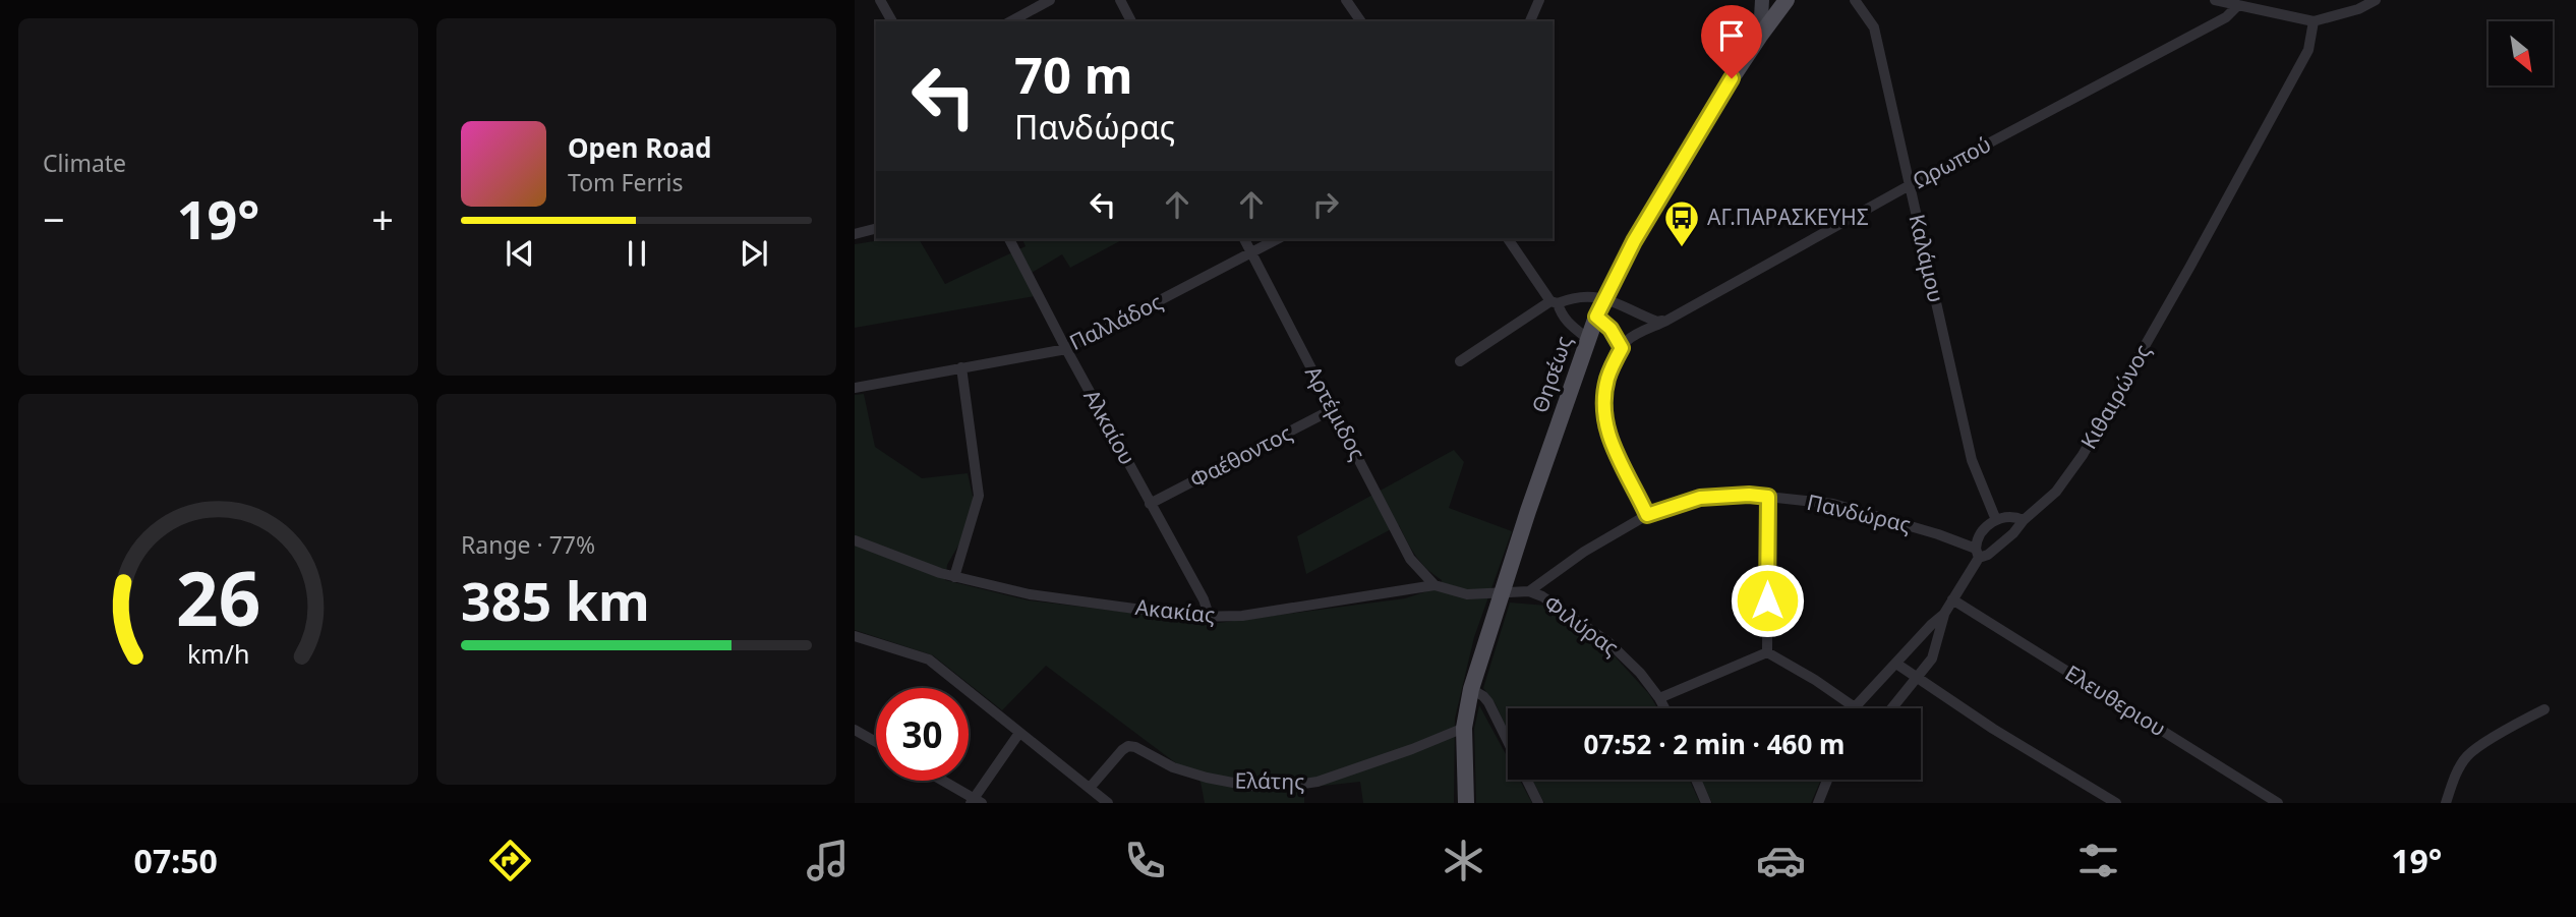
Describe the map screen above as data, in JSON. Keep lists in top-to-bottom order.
{
  "streets": {
    "main road": ["Θησέως"],
    "street": [
      "Ωρωπού",
      "Καλάμου",
      "Παλλάδος",
      "Κιθαιρώνος",
      "Αρτέμιδος",
      "Αλκαίου",
      "Φαέθοντος",
      "Πανδώρας",
      "Ακακίας",
      "Φιλύρας",
      "Ελευθεριου",
      "Ελάτης"
    ]
  },
  "crossings": [
    ["Ωρωπού", "Καλάμου"],
    ["Παλλάδος", "Αρτέμιδος"],
    ["Παλλάδος", "Αλκαίου"],
    ["Θησέως", "Ακακίας"],
    ["Θησέως", "Φιλύρας"],
    ["Θησέως", "Ελάτης"],
    ["Κιθαιρώνος", "Πανδώρας"],
    ["Κιθαιρώνος", "Ελευθεριου"],
    ["Αρτέμιδος", "Φαέθοντος"],
    ["Αρτέμιδος", "Ακακίας"],
    ["Αλκαίου", "Φαέθοντος"],
    ["Αλκαίου", "Ακακίας"],
    ["Πανδώρας", "Φιλύρας"],
    ["Ακακίας", "Φιλύρας"]
  ],
  "places": {
    "bus stop": ["ΑΓ.ΠΑΡΑΣΚΕΥΗΣ"]
  },
  "north": "bottom right",
  "page": {
    "tile": [
      "Climate",
      ["Range · 77%", "385 km"]
    ],
    "turn": ["70 m", "Πανδώρας"],
    "song": ["Open Road", "Tom Ferris"],
    "heat": ["−", "19°", "+"],
    "limit": "30",
    "trip": "07:52 · 2 min · 460 m",
    "tabs": ["07:50", "19°"],
    "gauge": ["26", "km/h"]
  }
}
